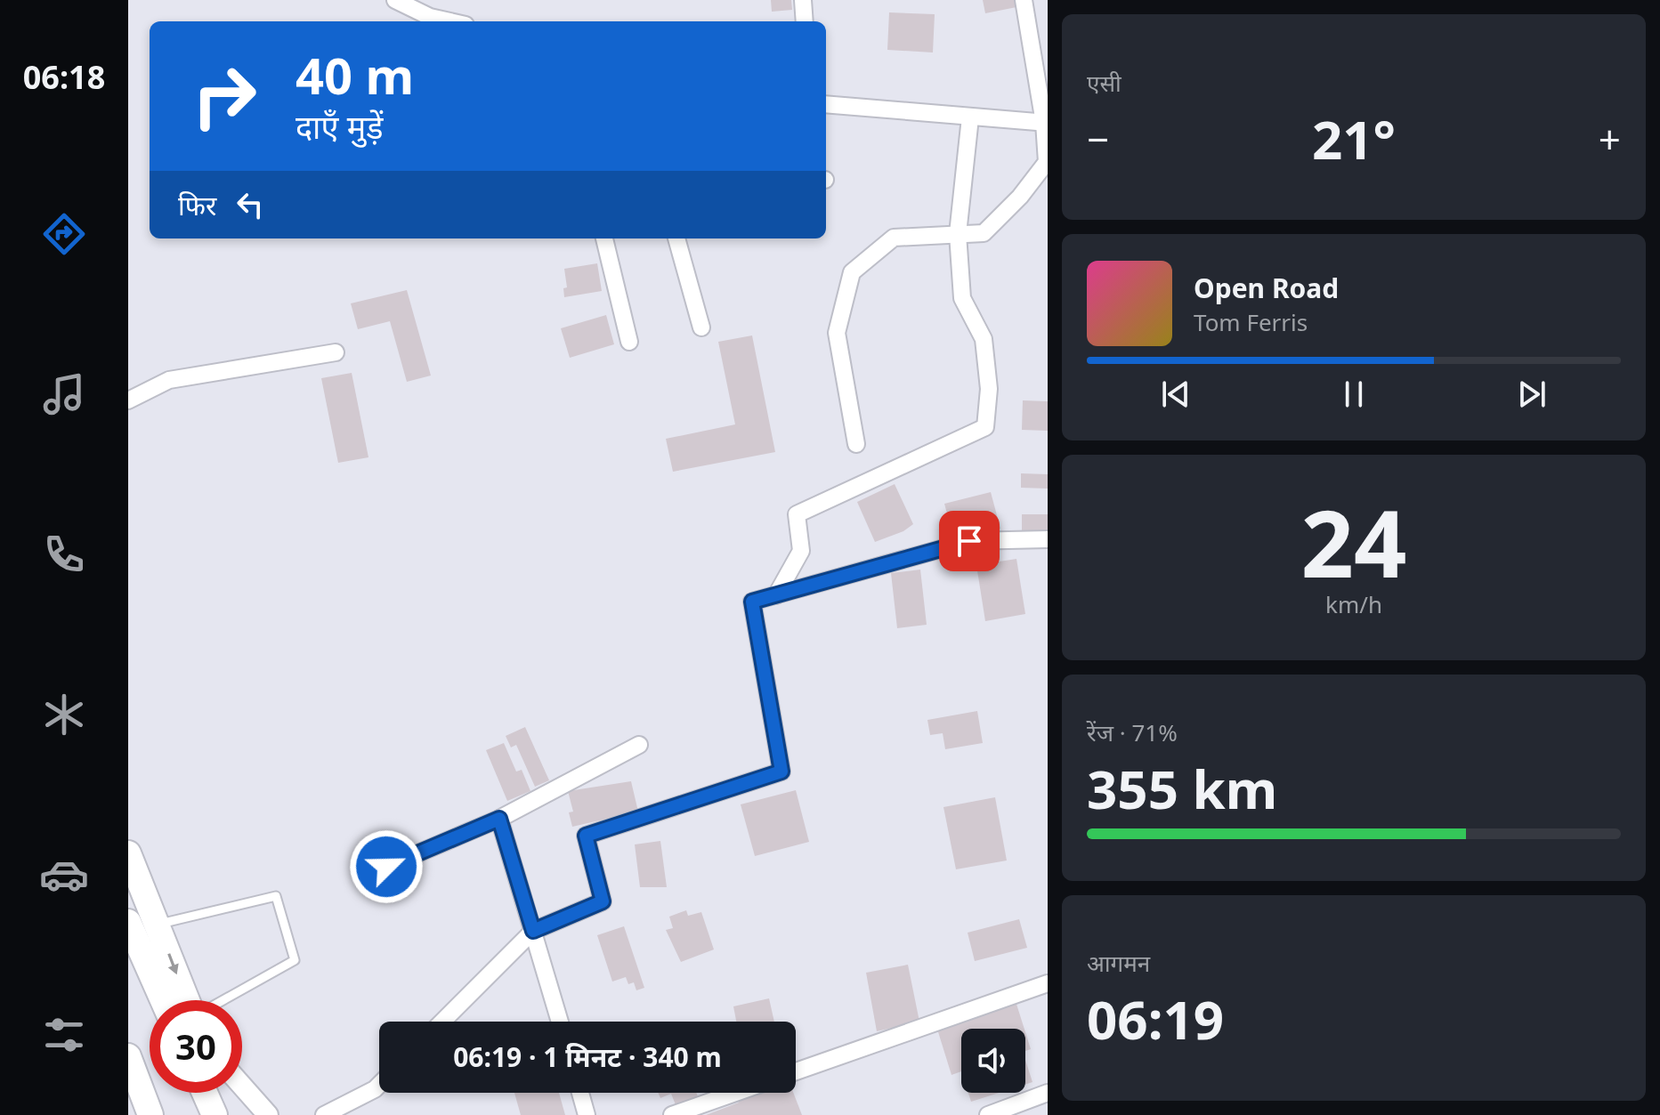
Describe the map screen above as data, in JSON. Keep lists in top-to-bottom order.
{
  "page": {
    "tabs": "06:18",
    "tile": [
      "एसी",
      ["24", "km/h"],
      ["रेंज · 71%", "355 km"],
      ["आगमन", "06:19"]
    ],
    "turn": ["40 m", "दाएँ मुड़ें"],
    "heat": ["−", "21°", "+"],
    "then": "फिर",
    "song": ["Open Road", "Tom Ferris"],
    "limit": "30",
    "trip": "06:19 · 1 मिनट · 340 m"
  }
}
